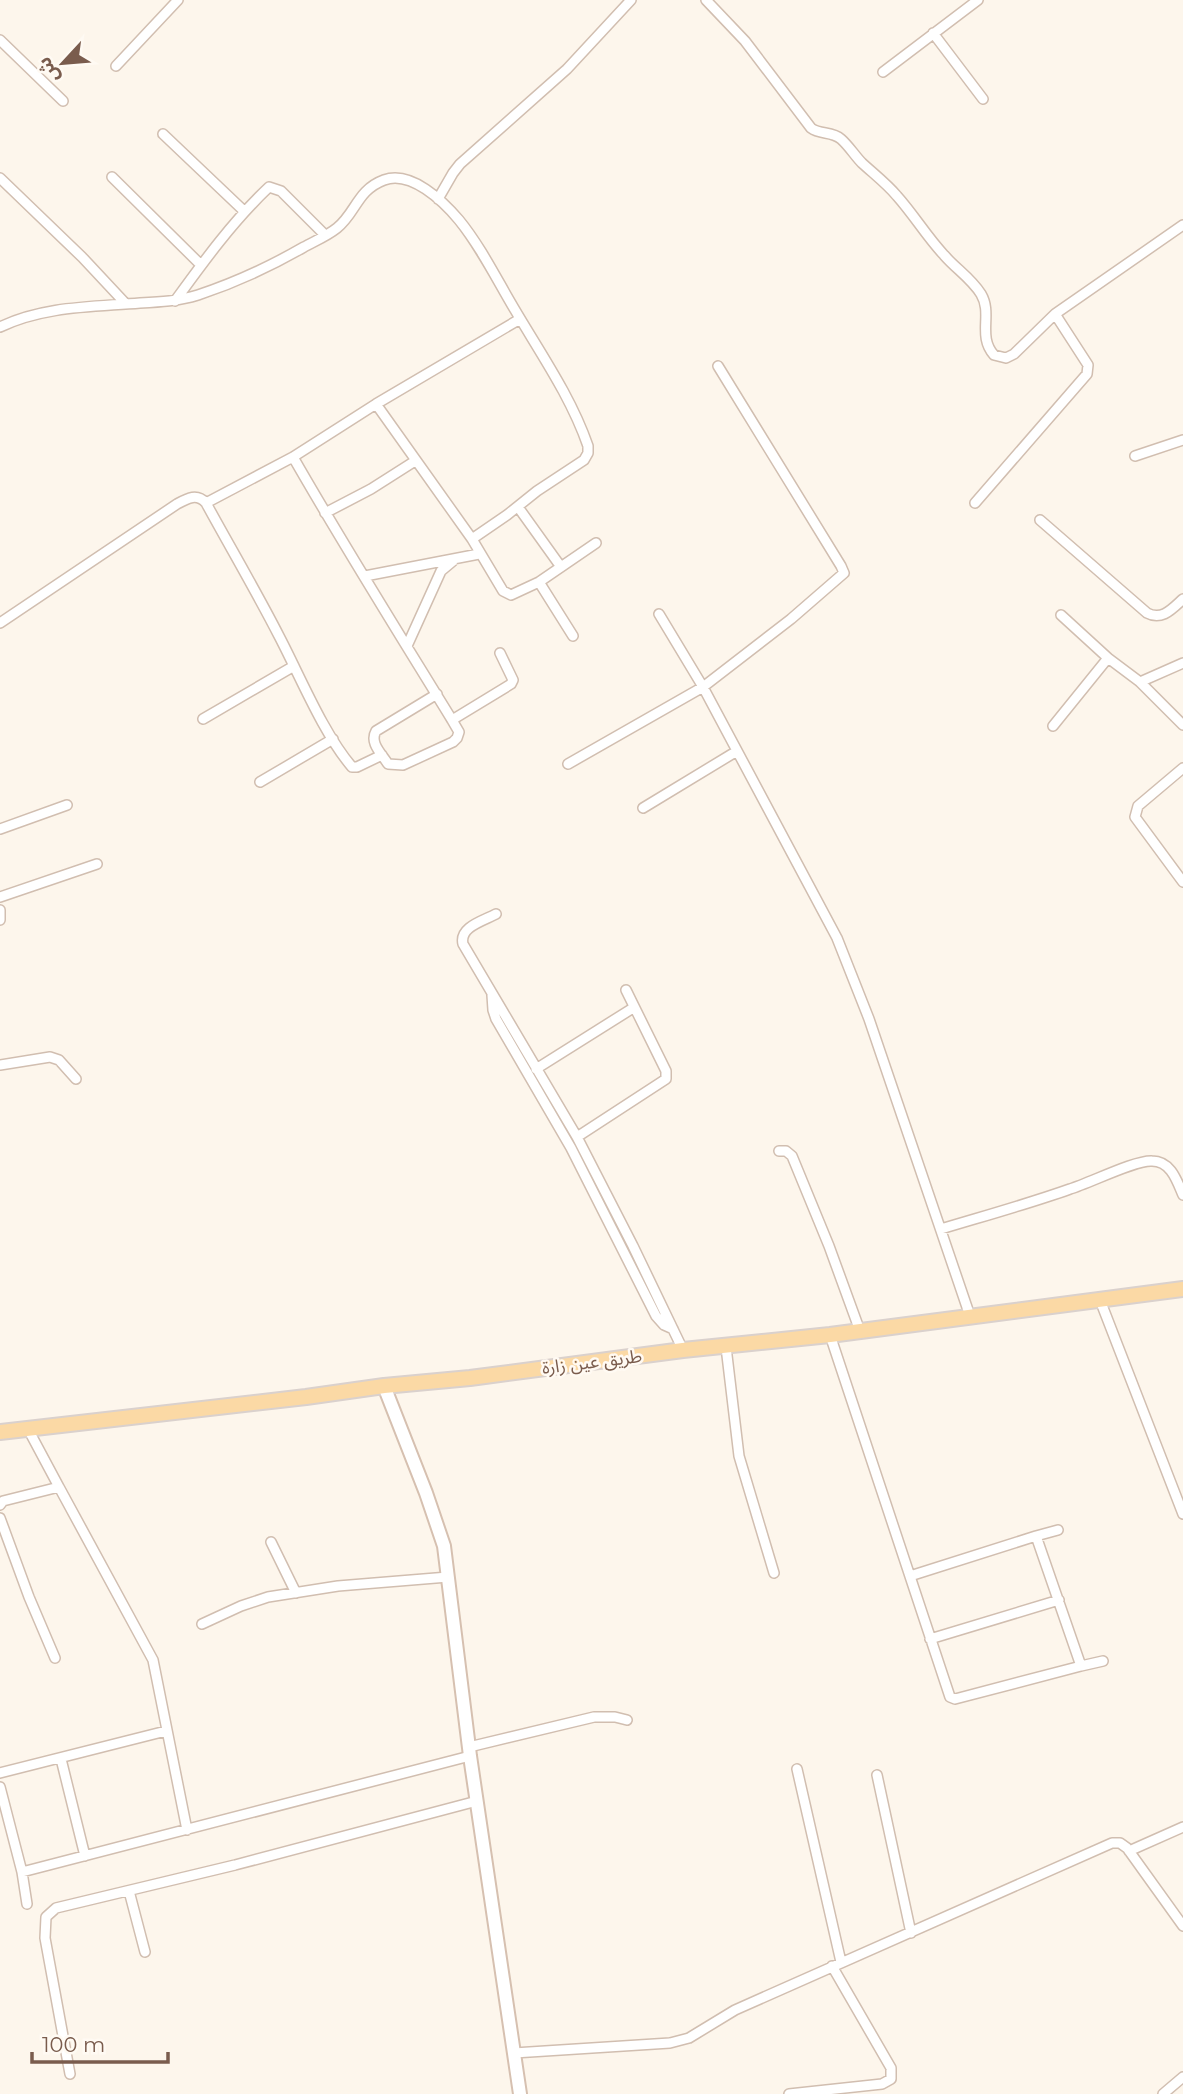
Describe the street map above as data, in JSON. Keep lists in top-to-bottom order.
{
  "streets": {
    "main road": ["طريق عين زارة"]
  },
  "scale_bar": "100 m",
  "north": "bottom left"
}
